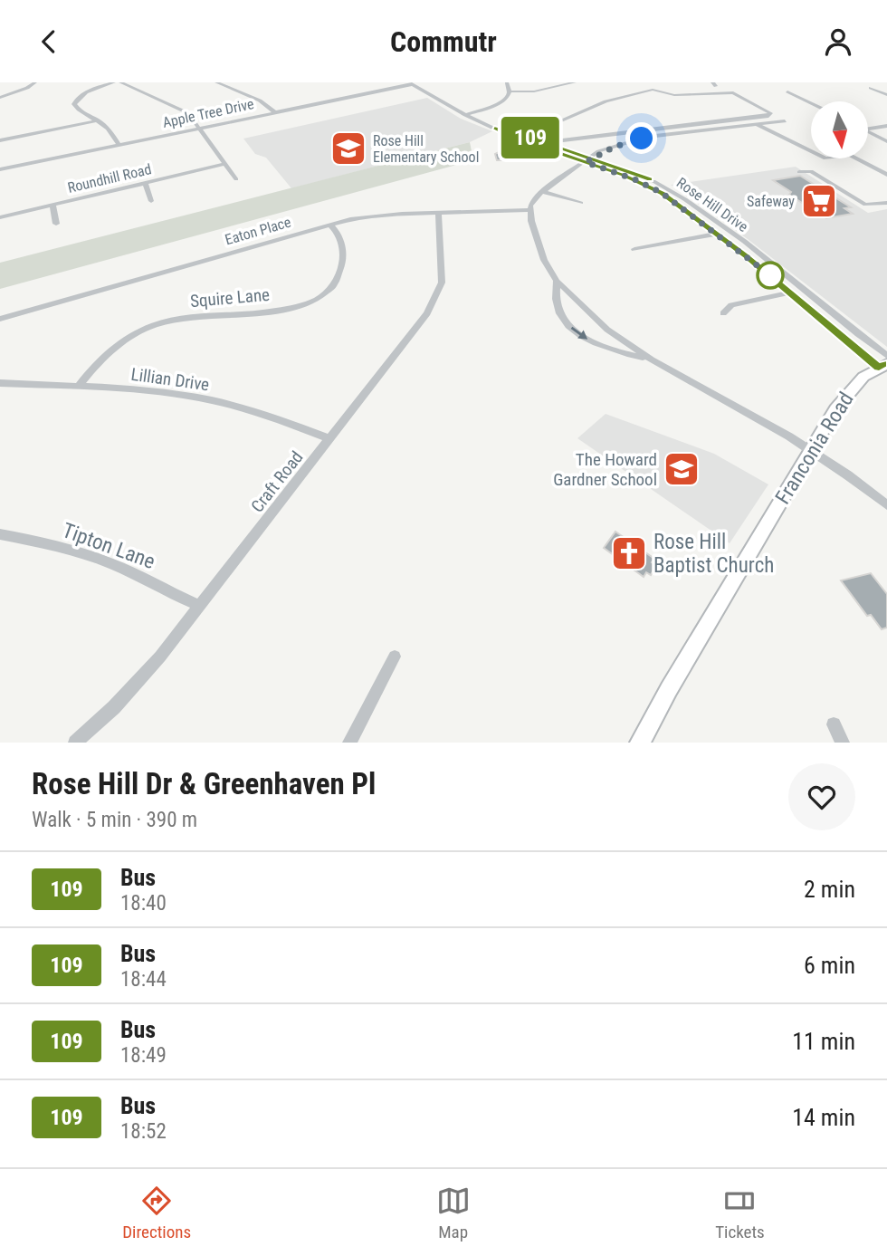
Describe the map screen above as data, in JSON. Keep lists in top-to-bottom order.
{
  "streets": {
    "main road": ["Franconia Road"],
    "street": [
      "Apple Tree Drive",
      "Roundhill Road",
      "Rose Hill Drive",
      "Eaton Place",
      "Squire Lane",
      "Lillian Drive",
      "Craft Road",
      "Tipton Lane"
    ]
  },
  "crossings": [
    ["Apple Tree Drive", "Rose Hill Drive"],
    ["Rose Hill Drive", "Franconia Road"],
    ["Eaton Place", "Squire Lane"],
    ["Eaton Place", "Craft Road"],
    ["Squire Lane", "Lillian Drive"],
    ["Lillian Drive", "Craft Road"],
    ["Craft Road", "Tipton Lane"]
  ],
  "places": {
    "school or university": ["Rose Hill Elementary School", "The Howard Gardner School"],
    "supermarket": ["Safeway"],
    "church": ["Rose Hill Baptist Church"]
  },
  "lines": ["bus line 109"],
  "north": "bottom",
  "page": {
    "header": "Commutr",
    "on_map": "109",
    "heading": ["Rose Hill Dr & Greenhaven Pl", "Walk · 5 min · 390 m"],
    "list": [
      {
        "mark": "109",
        "name": "Bus",
        "note": "18:40",
        "value": "2 min"
      },
      {
        "mark": "109",
        "name": "Bus",
        "note": "18:44",
        "value": "6 min"
      },
      {
        "mark": "109",
        "name": "Bus",
        "note": "18:49",
        "value": "11 min"
      },
      {
        "mark": "109",
        "name": "Bus",
        "note": "18:52",
        "value": "14 min"
      }
    ],
    "tabs": ["Directions", "Map", "Tickets"]
  }
}
